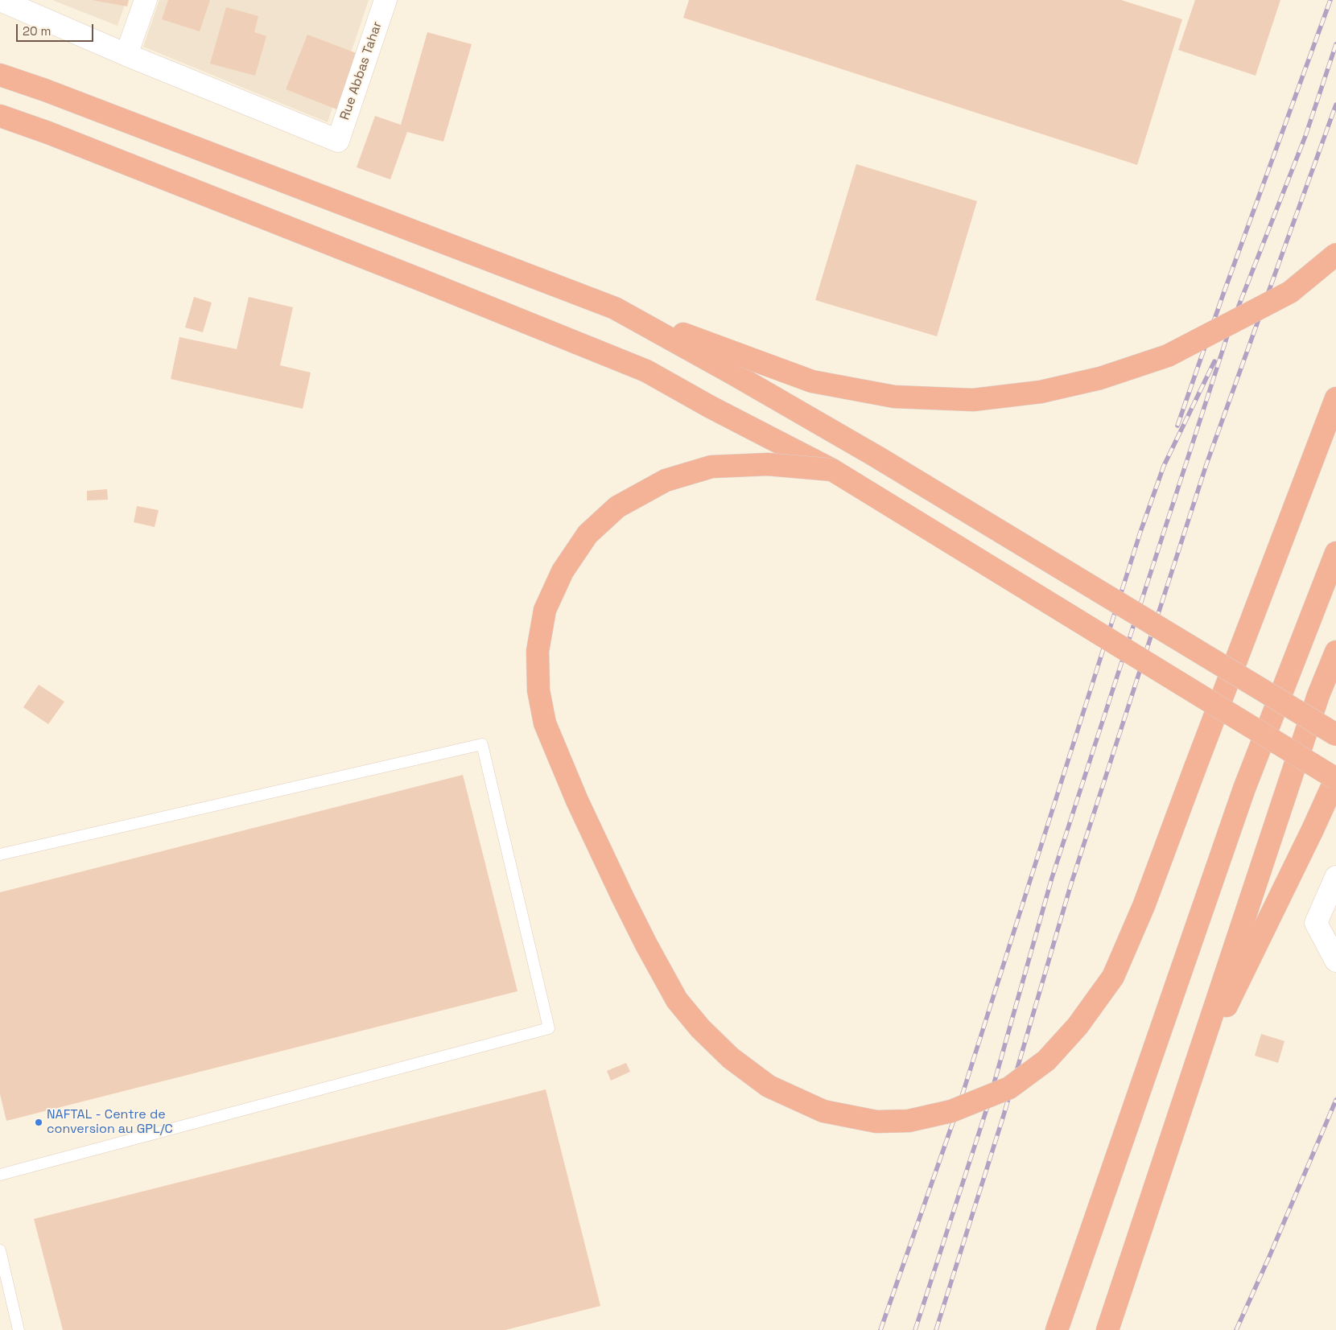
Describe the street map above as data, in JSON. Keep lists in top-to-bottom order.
{
  "streets": {
    "street": ["Rue Abbas Tahar"]
  },
  "places": ["NAFTAL - Centre de conversion au GPL/C"],
  "scale_bar": "20 m"
}
